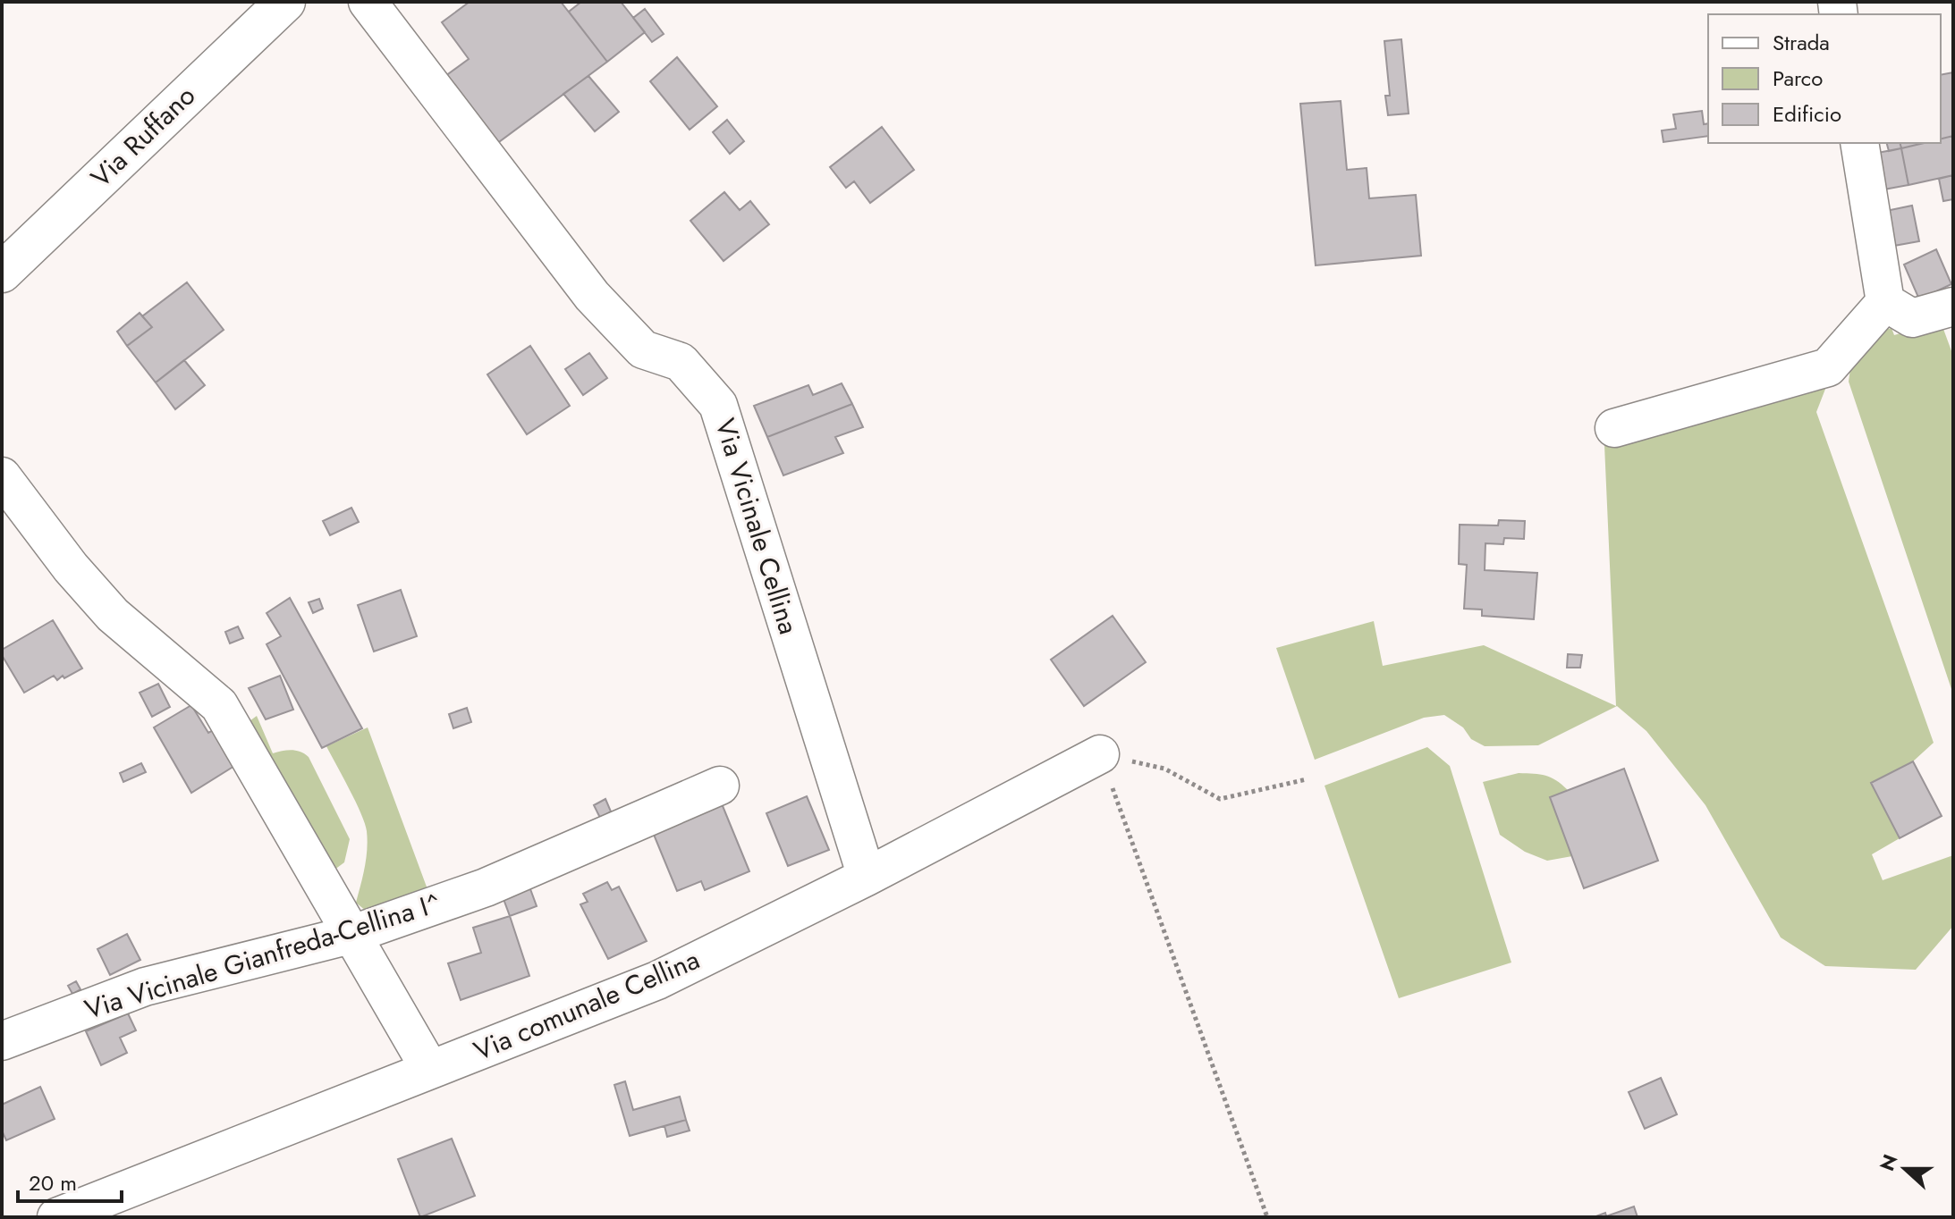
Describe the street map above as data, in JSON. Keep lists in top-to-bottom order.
{
  "streets": {
    "street": [
      "Via Ruffano",
      "Via Vicinale Cellina",
      "Via Vicinale Gianfreda-Cellina I^",
      "Via comunale Cellina"
    ]
  },
  "crossings": [
    ["Via Vicinale Cellina", "Via comunale Cellina"]
  ],
  "legend": ["Strada", "Parco", "Edificio"],
  "scale_bar": "20 m",
  "north": "left"
}
